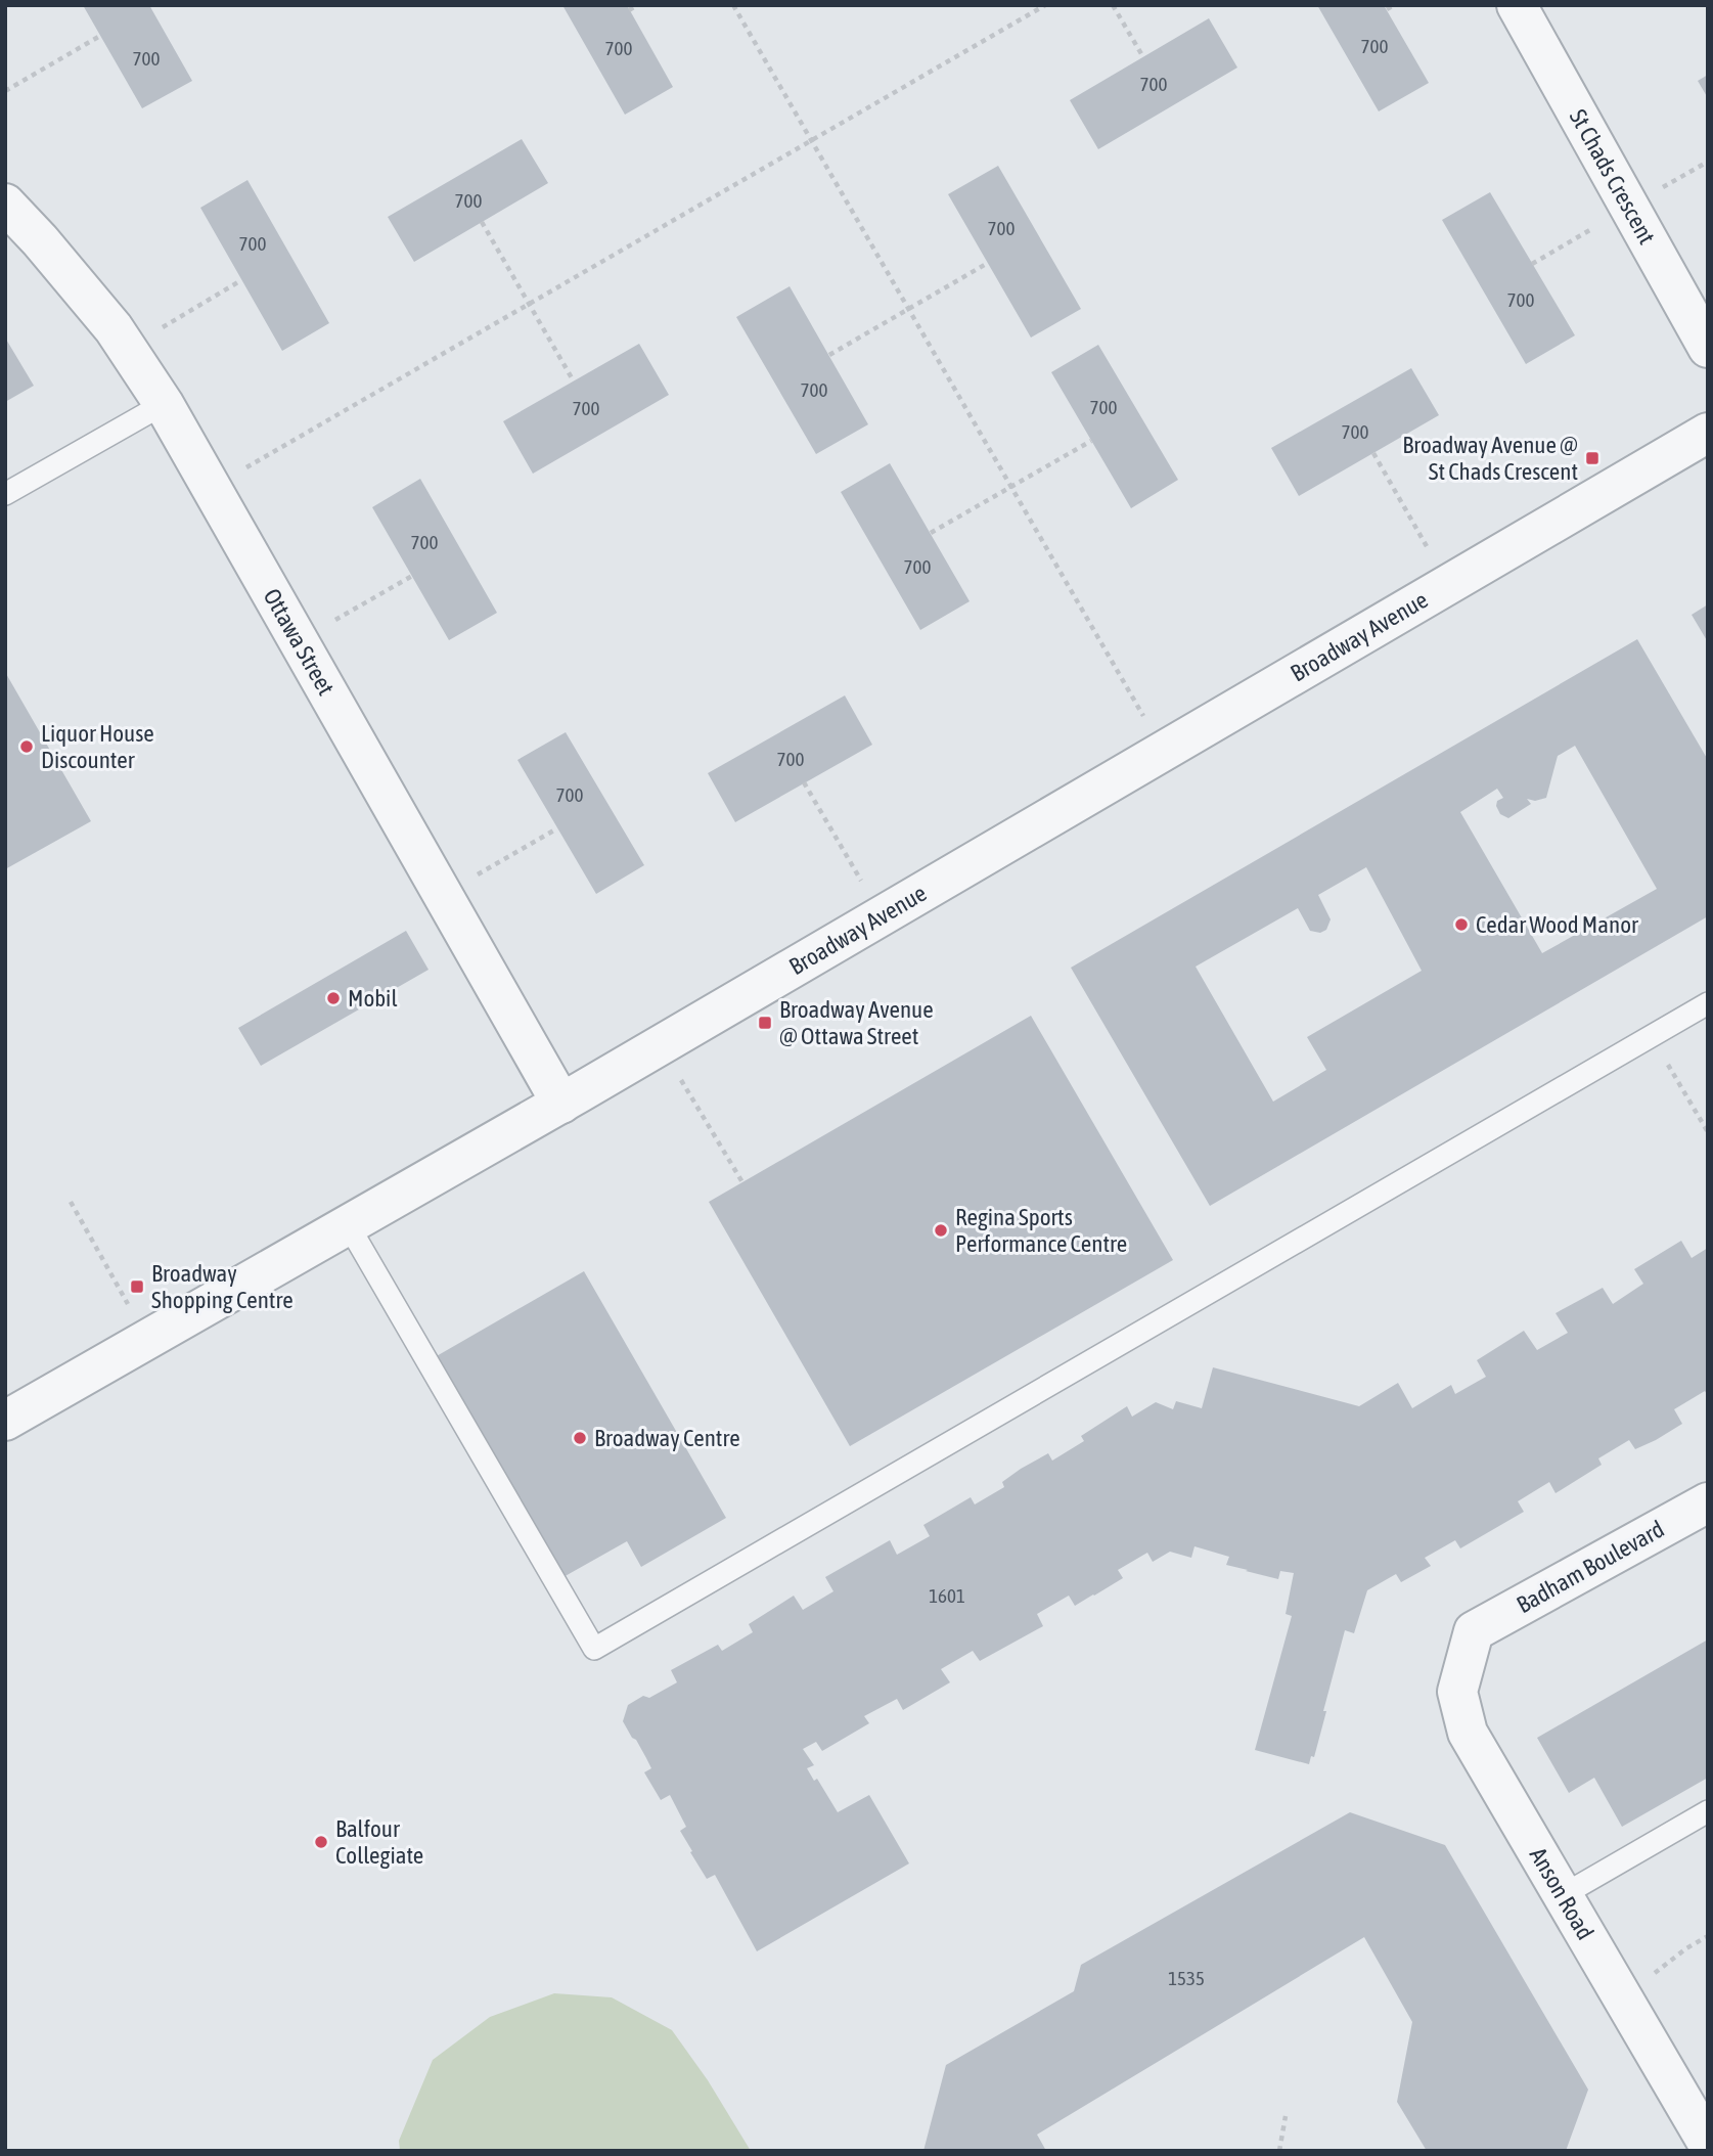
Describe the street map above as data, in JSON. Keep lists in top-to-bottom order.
{
  "streets": {
    "street": [
      "St Chads Crescent",
      "Broadway Avenue",
      "Ottawa Street",
      "Badham Boulevard",
      "Anson Road"
    ]
  },
  "crossings": [
    ["Broadway Avenue", "Ottawa Street"],
    ["Badham Boulevard", "Anson Road"]
  ],
  "places": {
    "transit": ["Broadway Avenue @ St Chads Crescent", "Broadway Avenue @ Ottawa Street", "Broadway Shopping Centre"],
    "other": [
      "Liquor House Discounter",
      "Cedar Wood Manor",
      "Mobil",
      "Regina Sports Performance Centre",
      "Broadway Centre",
      "Balfour Collegiate"
    ]
  },
  "house_numbers": [
    "700",
    "700",
    "700",
    "700",
    "700",
    "700",
    "700",
    "700",
    "700",
    "700",
    "700",
    "700",
    "700",
    "700",
    "700",
    "700",
    "1601",
    "1535"
  ]
}
